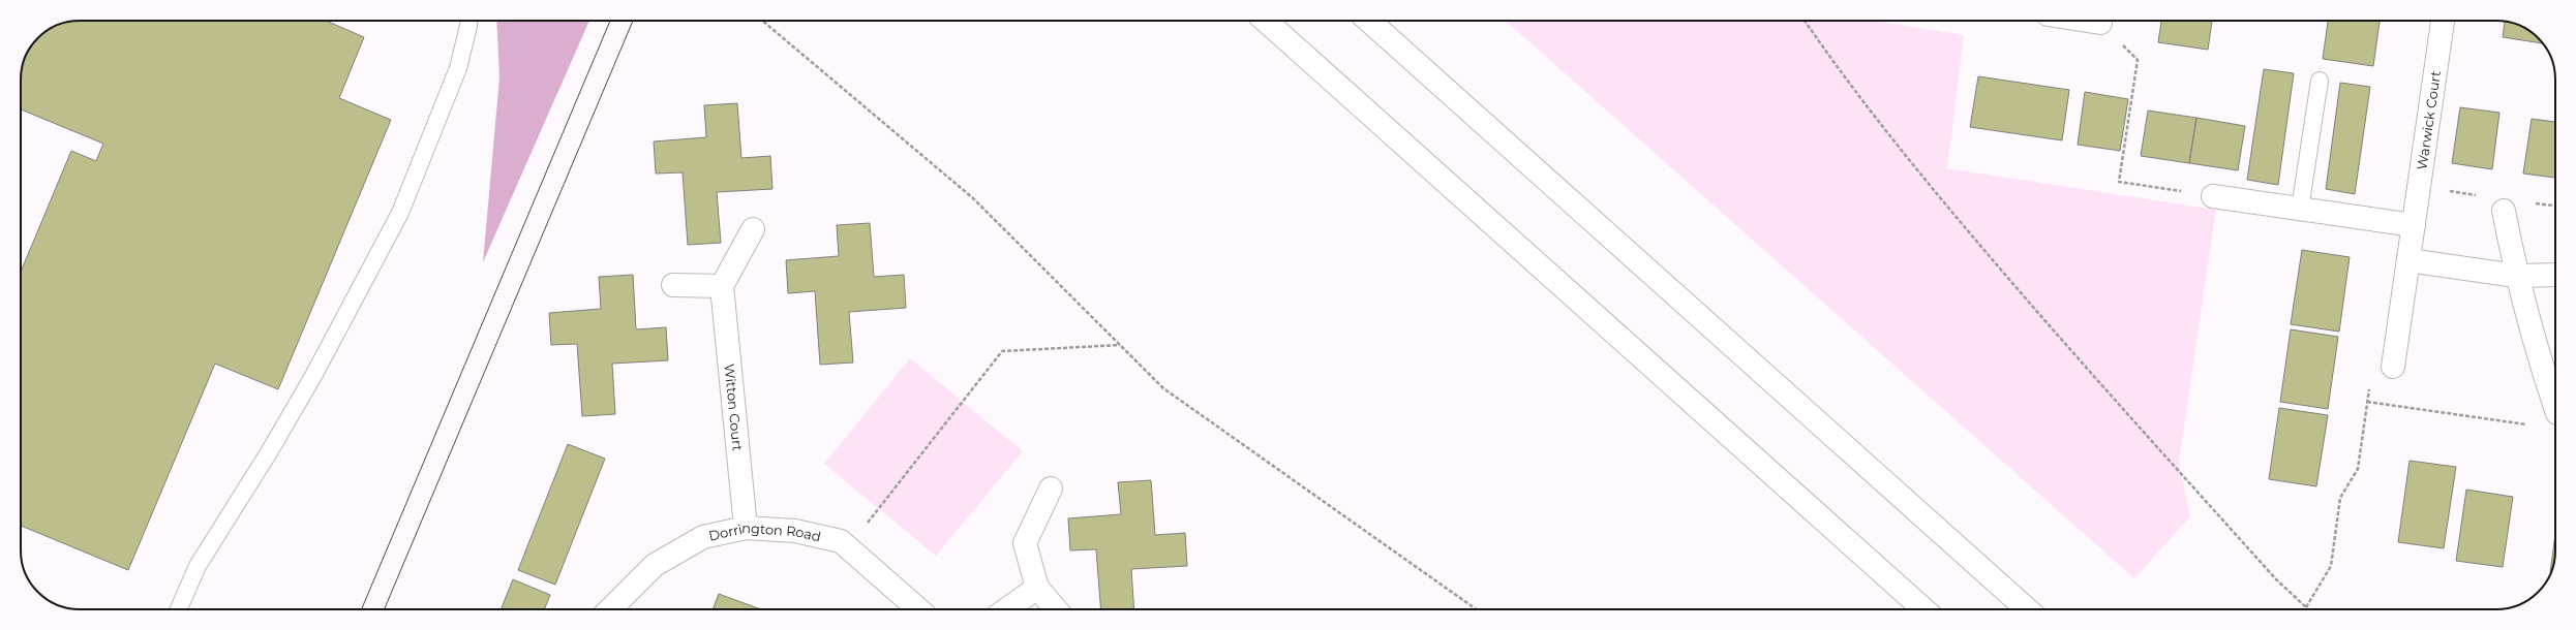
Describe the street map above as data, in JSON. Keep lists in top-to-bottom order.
{
  "streets": {
    "main road": ["Warwick Court", "Witton Court", "Dorrington Road"]
  },
  "crossings": [
    ["Witton Court", "Dorrington Road"]
  ]
}
